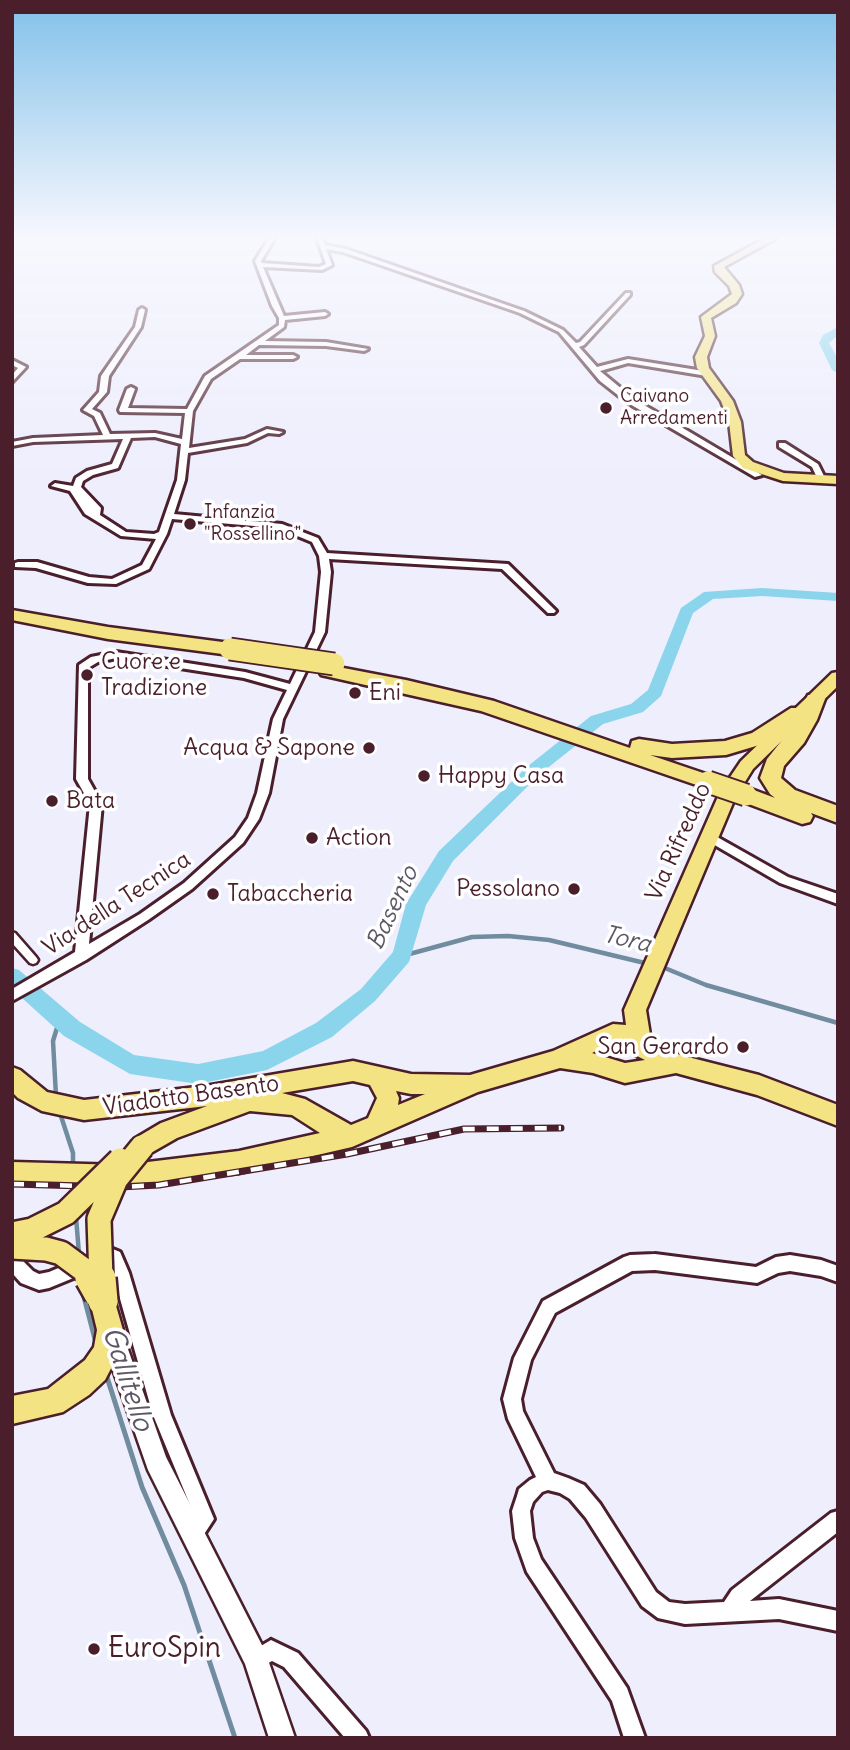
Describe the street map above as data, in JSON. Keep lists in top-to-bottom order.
{
  "streets": {
    "main road": ["Via Rifreddo", "Viadotto Basento"],
    "street": ["Via della Tecnica"]
  },
  "water": ["Basento", "Tora", "Gallitello"],
  "places": [
    "Caivano Arredamenti",
    "Infanzia \"Rossellino\"",
    "Cuore e Tradizione",
    "Eni",
    "Acqua & Sapone",
    "Happy Casa",
    "Bata",
    "Action",
    "Pessolano",
    "Tabaccheria",
    "San Gerardo",
    "EuroSpin"
  ]
}
